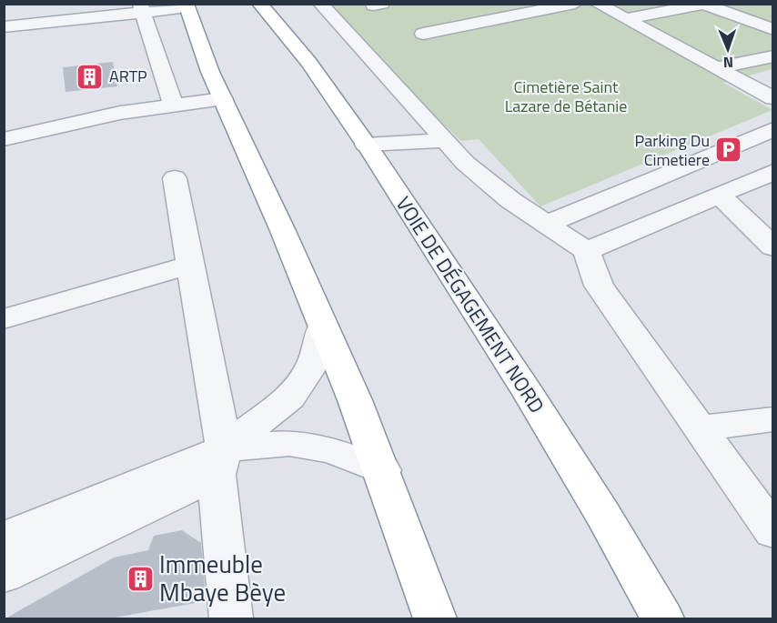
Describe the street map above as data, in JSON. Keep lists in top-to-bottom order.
{
  "streets": {
    "highway": ["VOIE DE DÉGAGEMENT NORD"]
  },
  "parks": ["Cimetière Saint Lazare de Bétanie"],
  "places": {
    "building": ["ARTP", "Immeuble Mbaye Bèye"],
    "parking": ["Parking Du Cimetiere"]
  },
  "north": "bottom"
}
